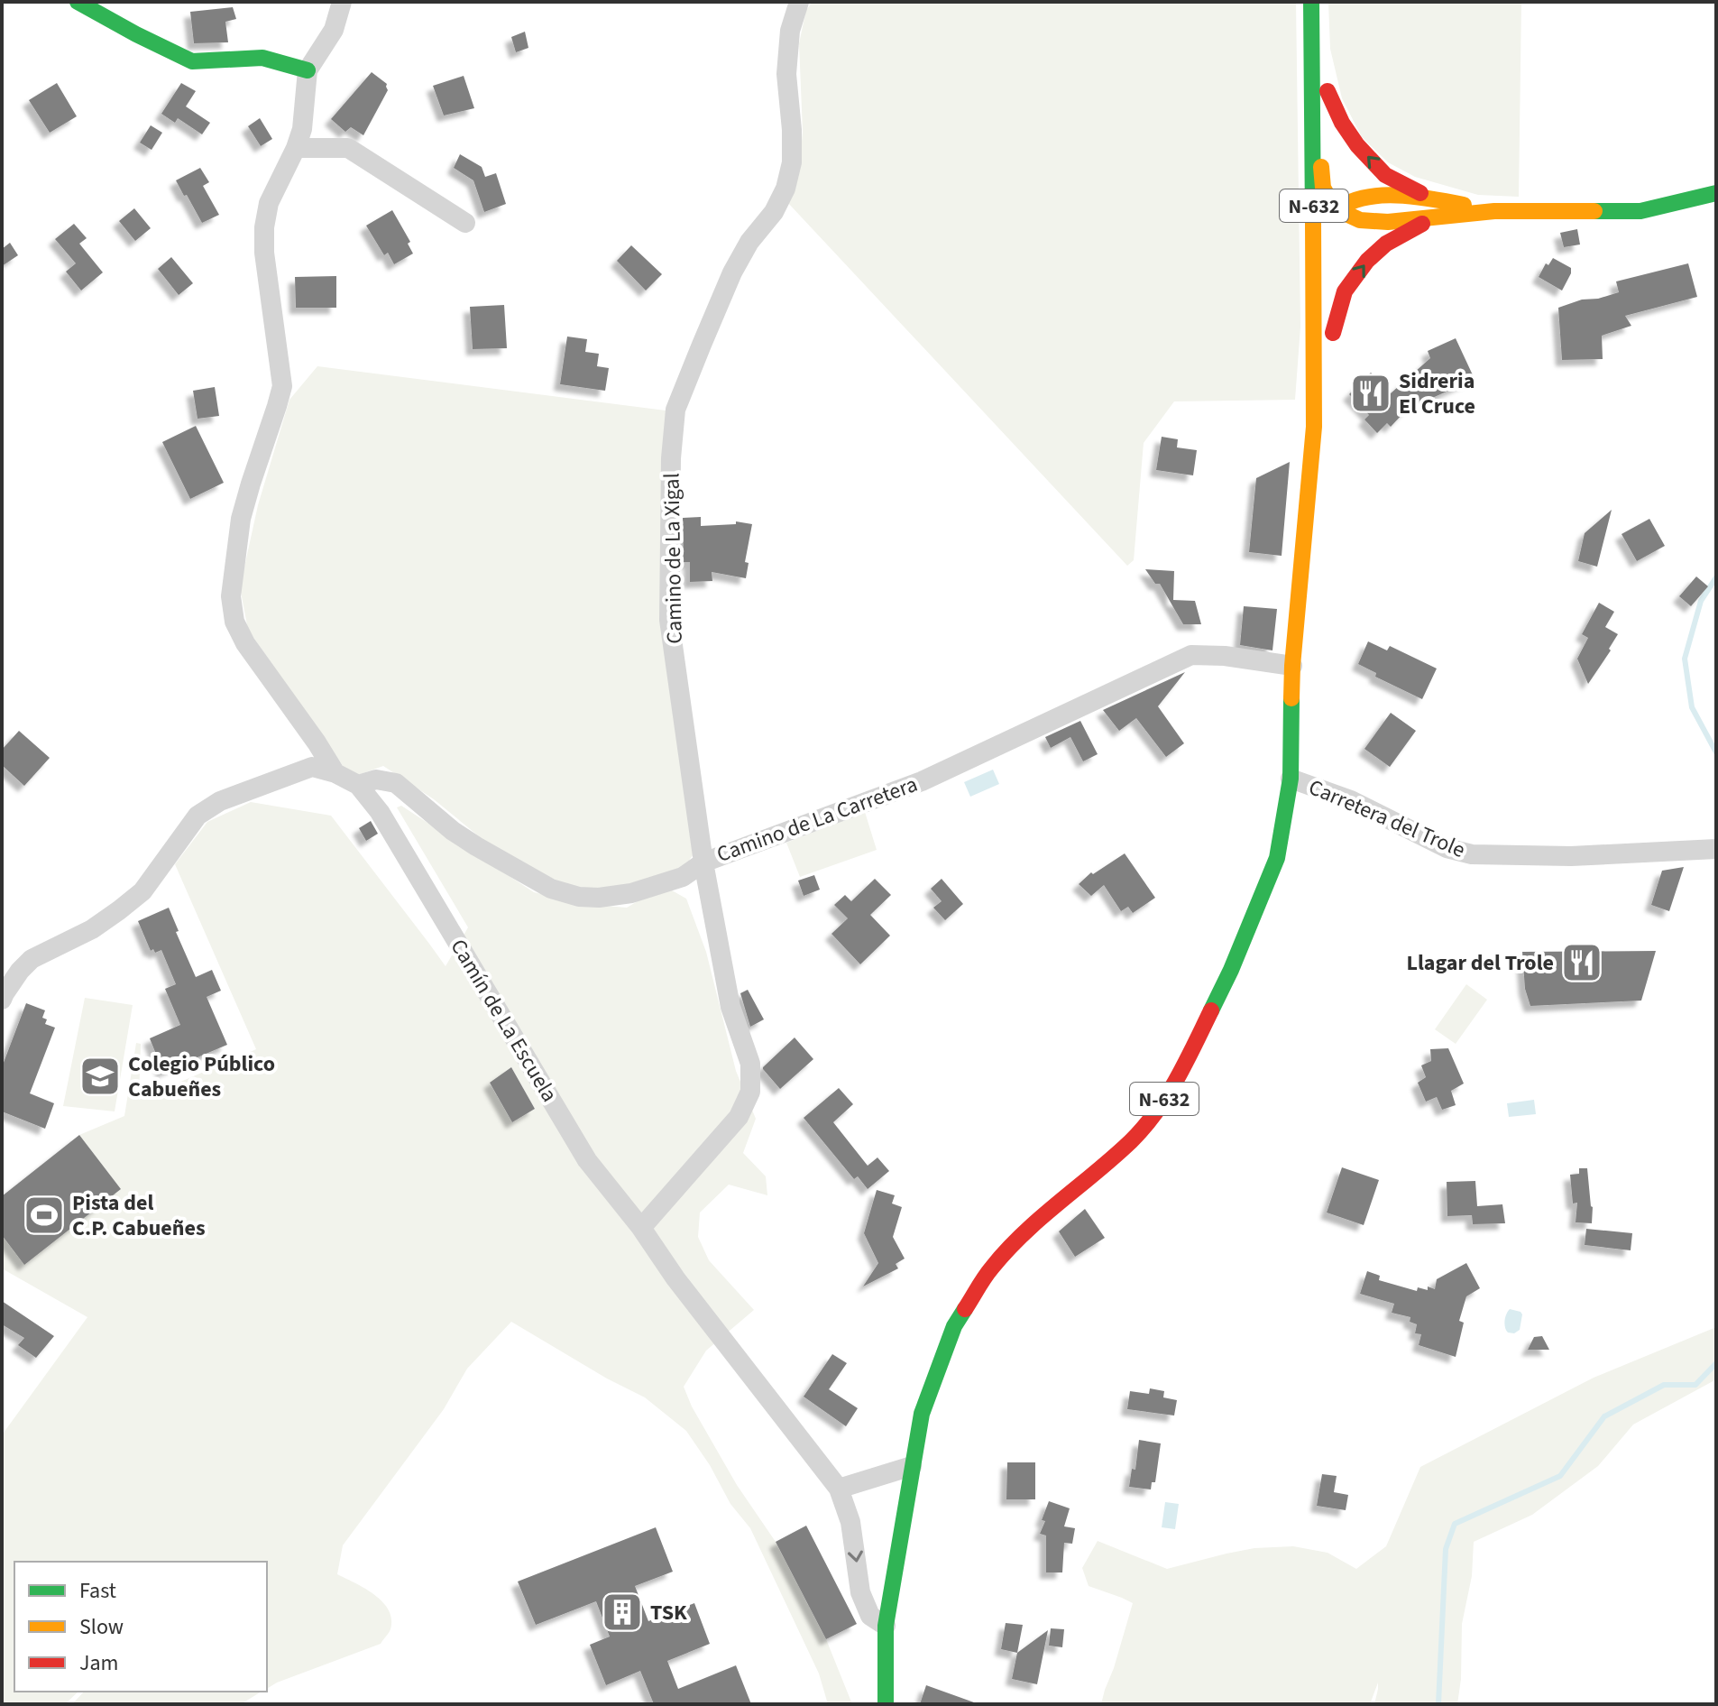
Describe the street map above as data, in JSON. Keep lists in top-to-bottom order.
{
  "streets": {
    "main road": ["N-632"],
    "street": [
      "Camino de La Xigal",
      "Carretera del Trole",
      "Camino de La Carretera",
      "Camín de La Escuela"
    ]
  },
  "crossings": [
    ["N-632", "Carretera del Trole"],
    ["N-632", "Camino de La Carretera"],
    ["N-632", "Camín de La Escuela"],
    ["Camino de La Xigal", "Camino de La Carretera"],
    ["Camino de La Xigal", "Camín de La Escuela"],
    ["Camino de La Carretera", "Camín de La Escuela"]
  ],
  "places": {
    "restaurant": ["Sidreria El Cruce", "Llagar del Trole"],
    "school or university": ["Colegio Público Cabueñes"],
    "sports": ["Pista del C.P. Cabueñes"],
    "building": ["TSK"]
  },
  "legend": ["Fast", "Slow", "Jam"]
}
